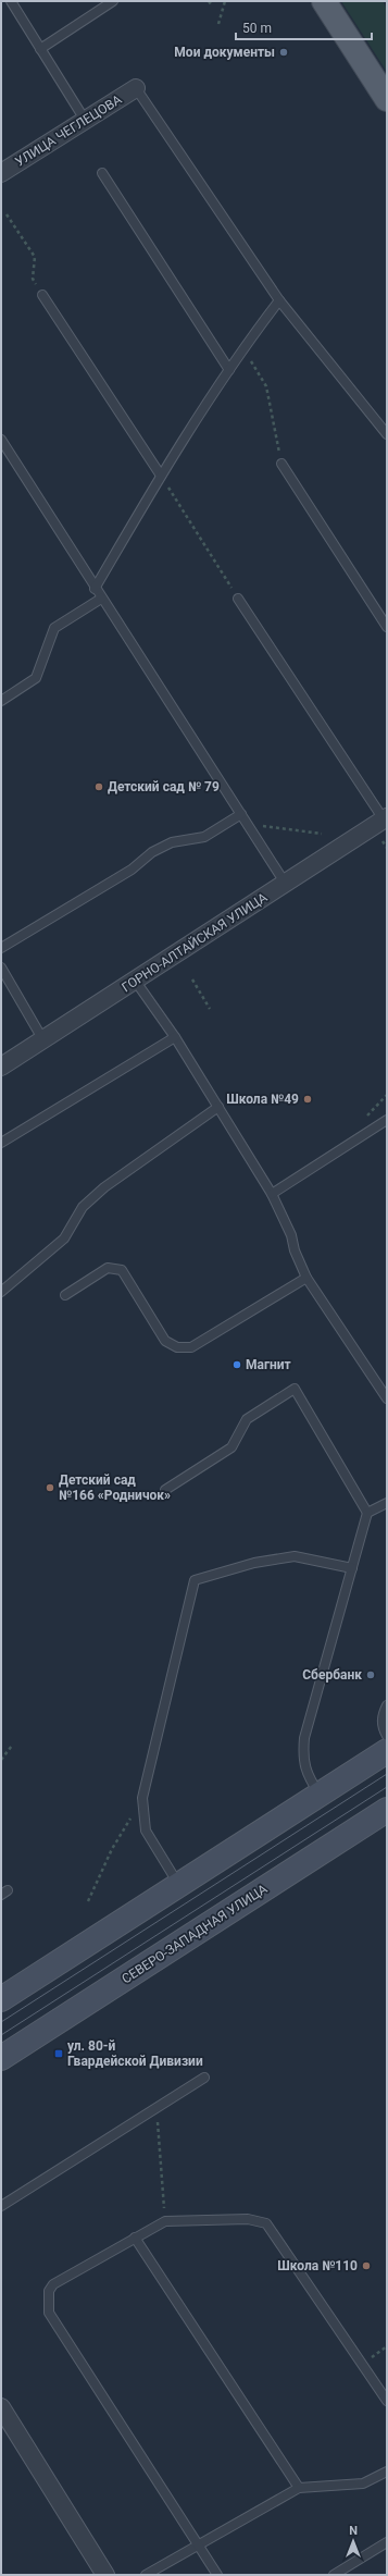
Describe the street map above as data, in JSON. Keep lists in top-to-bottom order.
{
  "streets": {
    "main road": ["СЕВЕРО-ЗАПАДНАЯ УЛИЦА"],
    "street": ["УЛИЦА ЧЕГЛЕЦОВА", "ГОРНО-АЛТАЙСКАЯ УЛИЦА"]
  },
  "places": {
    "other": [
      "Мои документы",
      "Детский сад № 79",
      "Школа №49",
      "Магнит",
      "Детский сад №166 «Родничок»",
      "Сбербанк",
      "Школа №110"
    ],
    "transit": ["ул. 80-й Гвардейской Дивизии"]
  },
  "scale_bar": "50 m",
  "north": "top"
}
